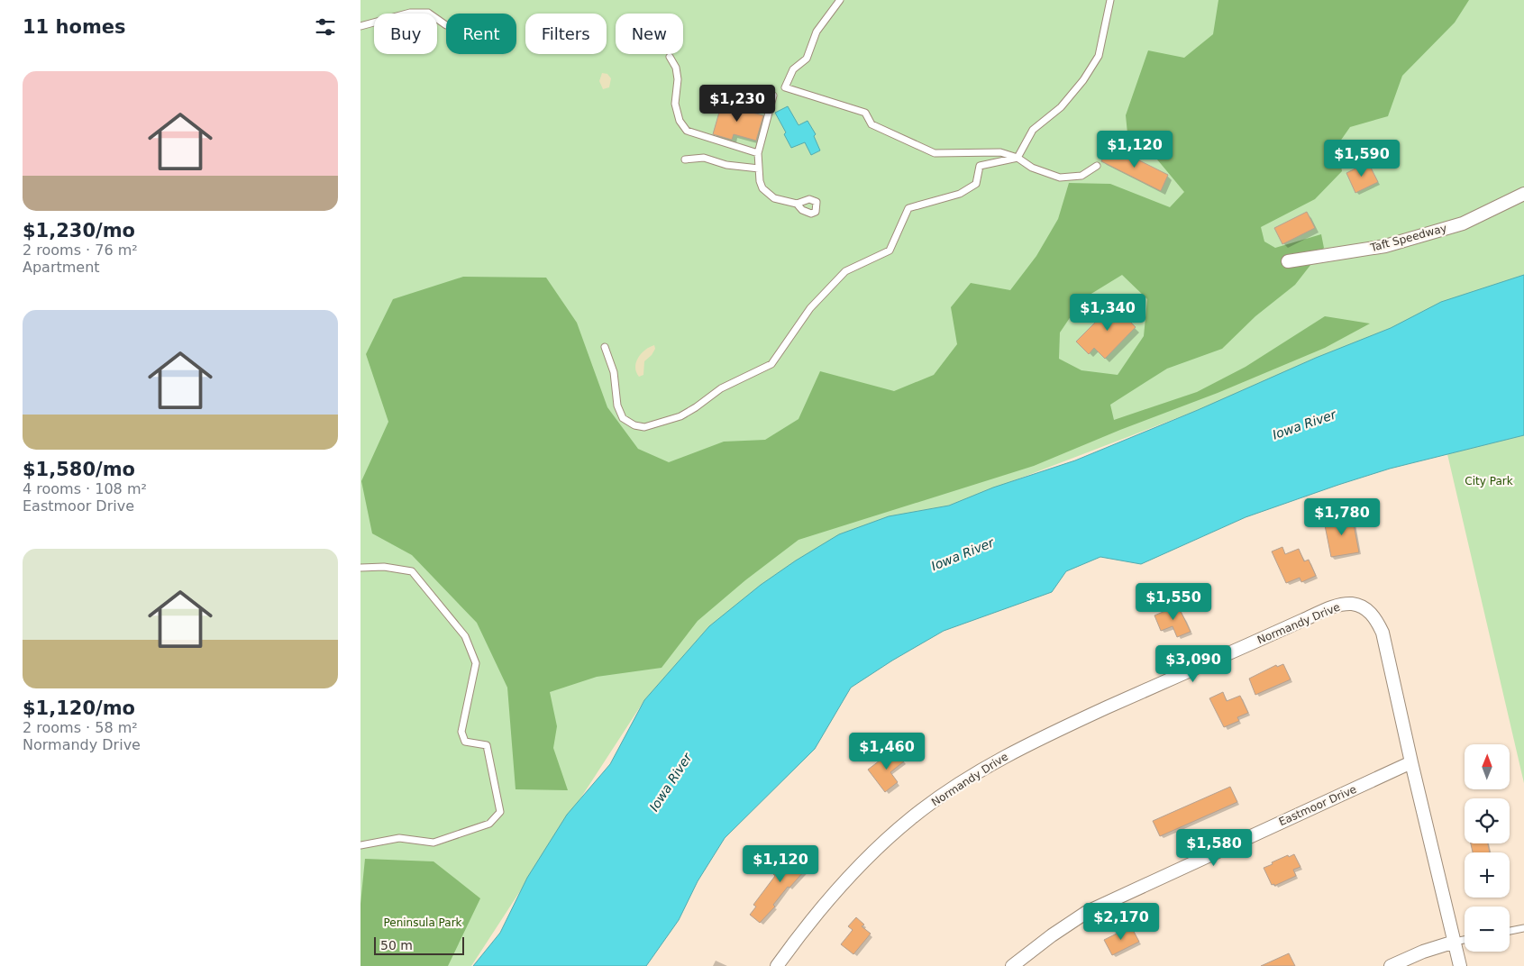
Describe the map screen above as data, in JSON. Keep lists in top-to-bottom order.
{
  "streets": {
    "street": ["Taft Speedway", "Normandy Drive", "Eastmoor Drive"]
  },
  "crossings": [
    ["Normandy Drive", "Eastmoor Drive"]
  ],
  "water": ["Iowa River"],
  "parks": ["City Park", "Peninsula Park"],
  "scale_bar": "50 m",
  "north": "top",
  "page": {
    "heading": "11 homes",
    "chip": [
      "Buy",
      "Rent",
      "Filters",
      "New"
    ],
    "list": [
      {
        "name": "$1,230/mo",
        "note": "2 rooms · 76 m² · Apartment"
      },
      {
        "name": "$1,580/mo",
        "note": "4 rooms · 108 m² · Eastmoor Drive"
      },
      {
        "name": "$1,120/mo",
        "note": "2 rooms · 58 m² · Normandy Drive"
      }
    ],
    "price": [
      "$1,230",
      "$1,120",
      "$1,590",
      "$1,340",
      "$1,780",
      "$1,550",
      "$3,090",
      "$1,460",
      "$1,580",
      "$1,120",
      "$2,170"
    ],
    "map_buttons": ["+", "−"],
    "scale": "50 m"
  }
}
